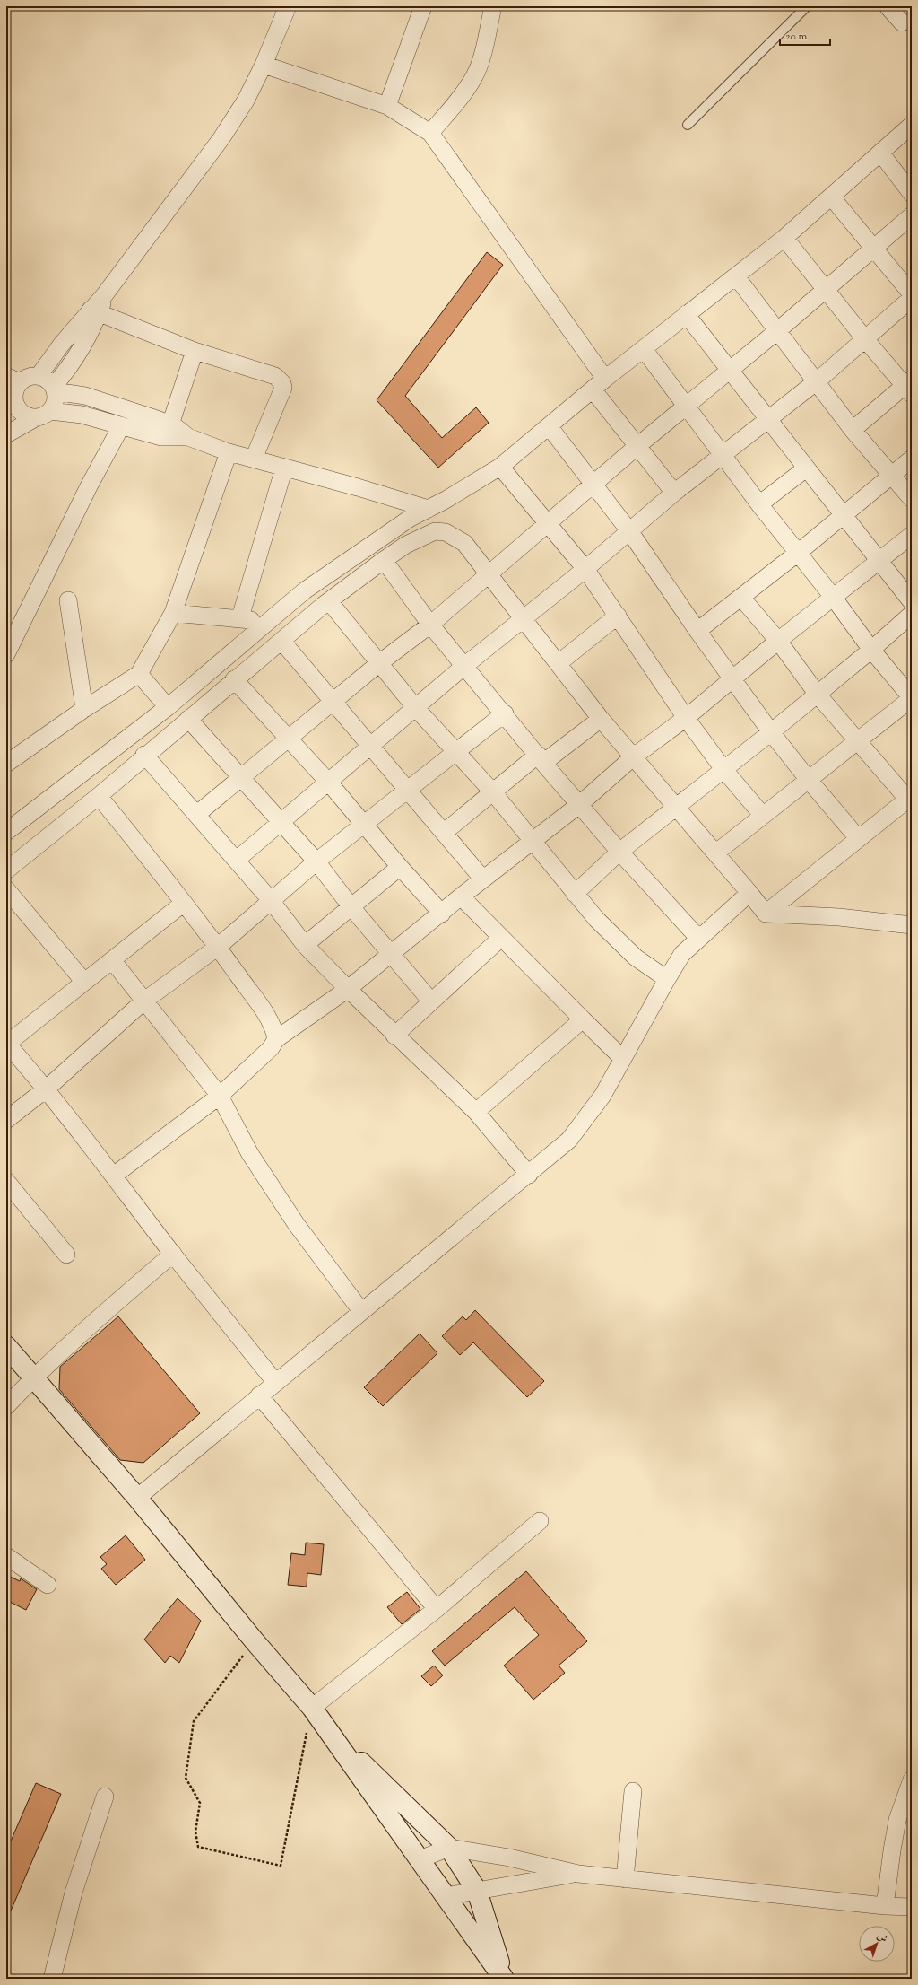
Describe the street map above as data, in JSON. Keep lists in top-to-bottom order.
{
  "scale_bar": "20 m",
  "north": "top right"
}
